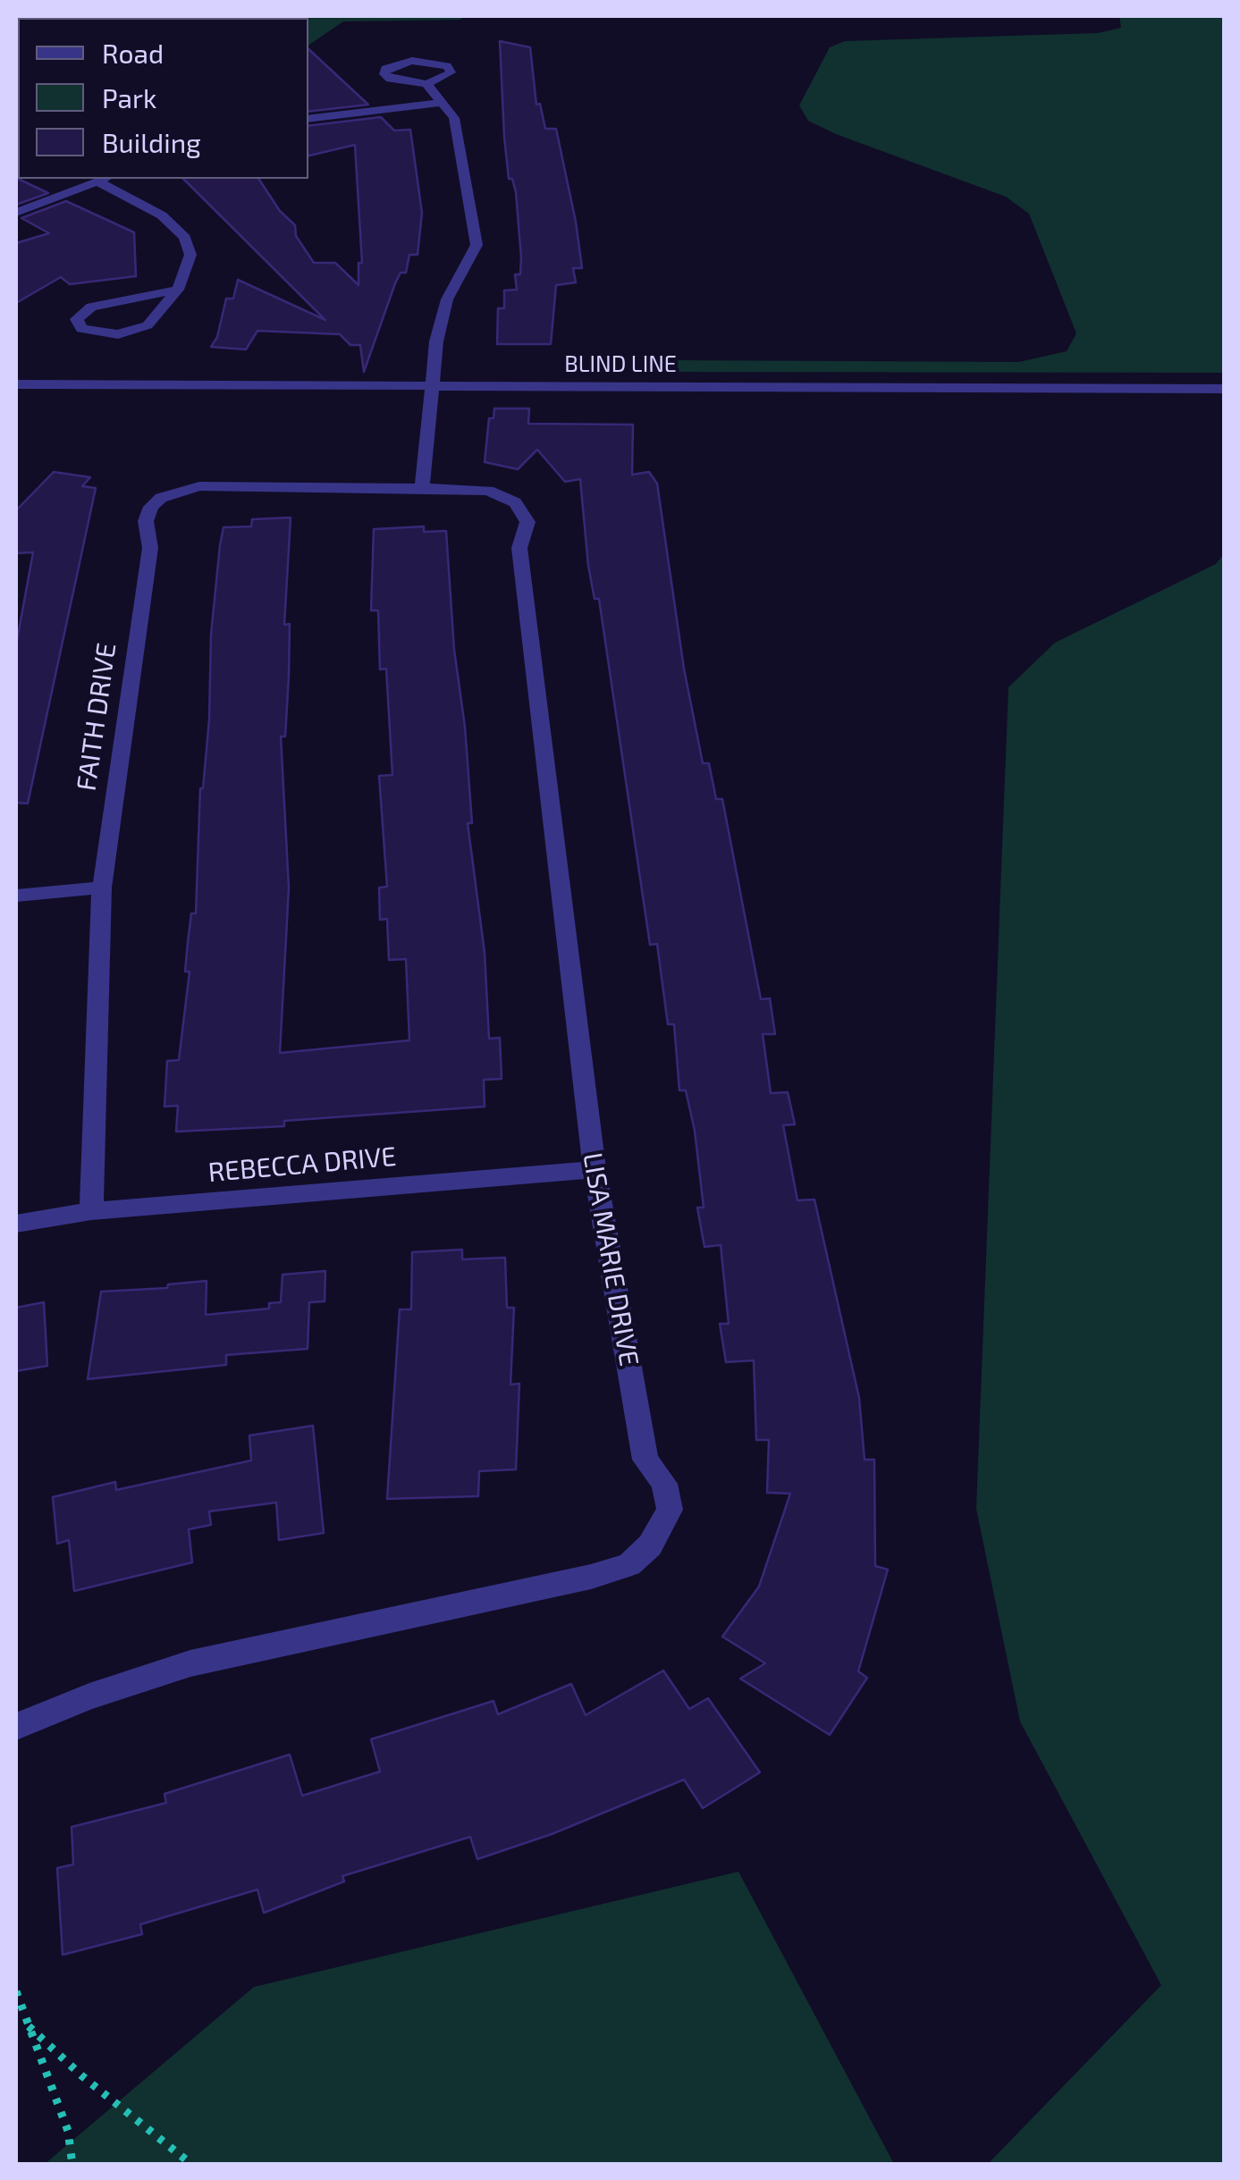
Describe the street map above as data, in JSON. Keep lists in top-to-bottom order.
{
  "streets": {
    "street": [
      "BLIND LINE",
      "FAITH DRIVE",
      "REBECCA DRIVE",
      "LISA MARIE DRIVE"
    ]
  },
  "crossings": [
    ["FAITH DRIVE", "REBECCA DRIVE"],
    ["FAITH DRIVE", "LISA MARIE DRIVE"],
    ["REBECCA DRIVE", "LISA MARIE DRIVE"]
  ],
  "legend": ["Road", "Park", "Building"]
}
